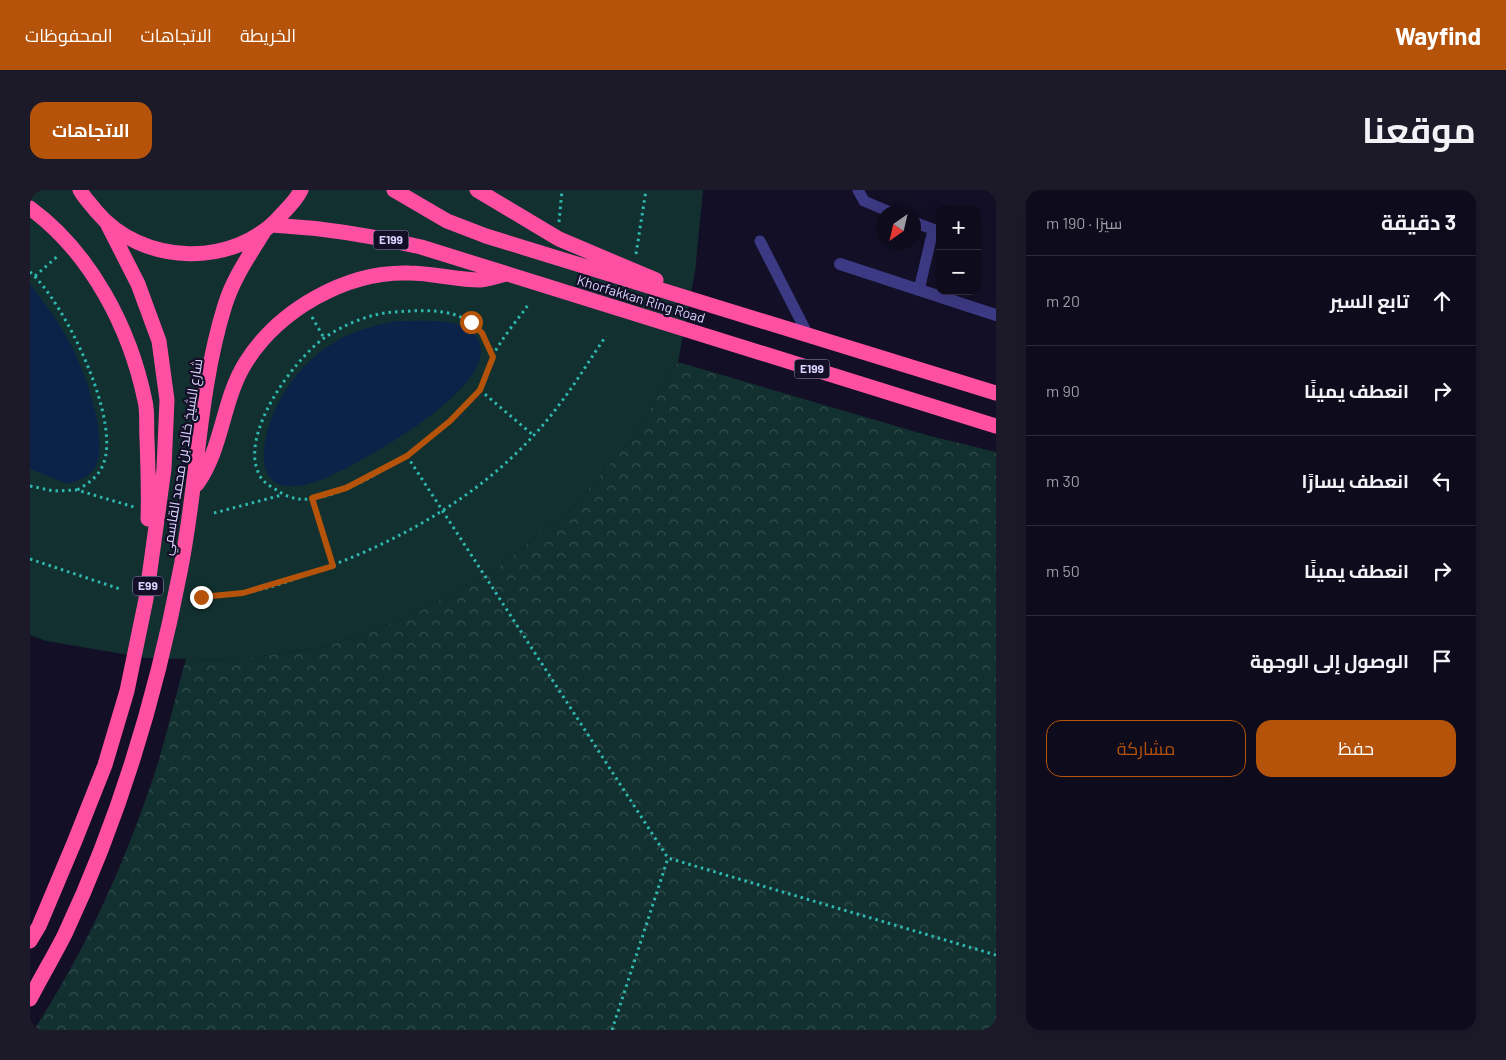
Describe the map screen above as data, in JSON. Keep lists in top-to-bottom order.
{
  "streets": {
    "highway": [
      "E199",
      "Khorfakkan Ring Road",
      "شارع الشيخ خالد بن محمد القاسمي",
      "E99"
    ]
  },
  "crossings": [
    ["Khorfakkan Ring Road", "شارع الشيخ خالد بن محمد القاسمي"]
  ],
  "north": "bottom left",
  "page": {
    "header": "Wayfind",
    "nav": ["الخريطة", "الاتجاهات", "المحفوظات"],
    "title": "موقعنا",
    "buttons": [
      "الاتجاهات",
      ["حفظ", "مشاركة"]
    ],
    "heading": ["3 دقيقة", "سيرًا · 190 m"],
    "map_buttons": ["+", "−"],
    "list": [
      ["تابع السير", "20 m"],
      ["انعطف يمينًا", "90 m"],
      ["انعطف يسارًا", "30 m"],
      ["انعطف يمينًا", "50 m"],
      "الوصول إلى الوجهة"
    ]
  }
}
